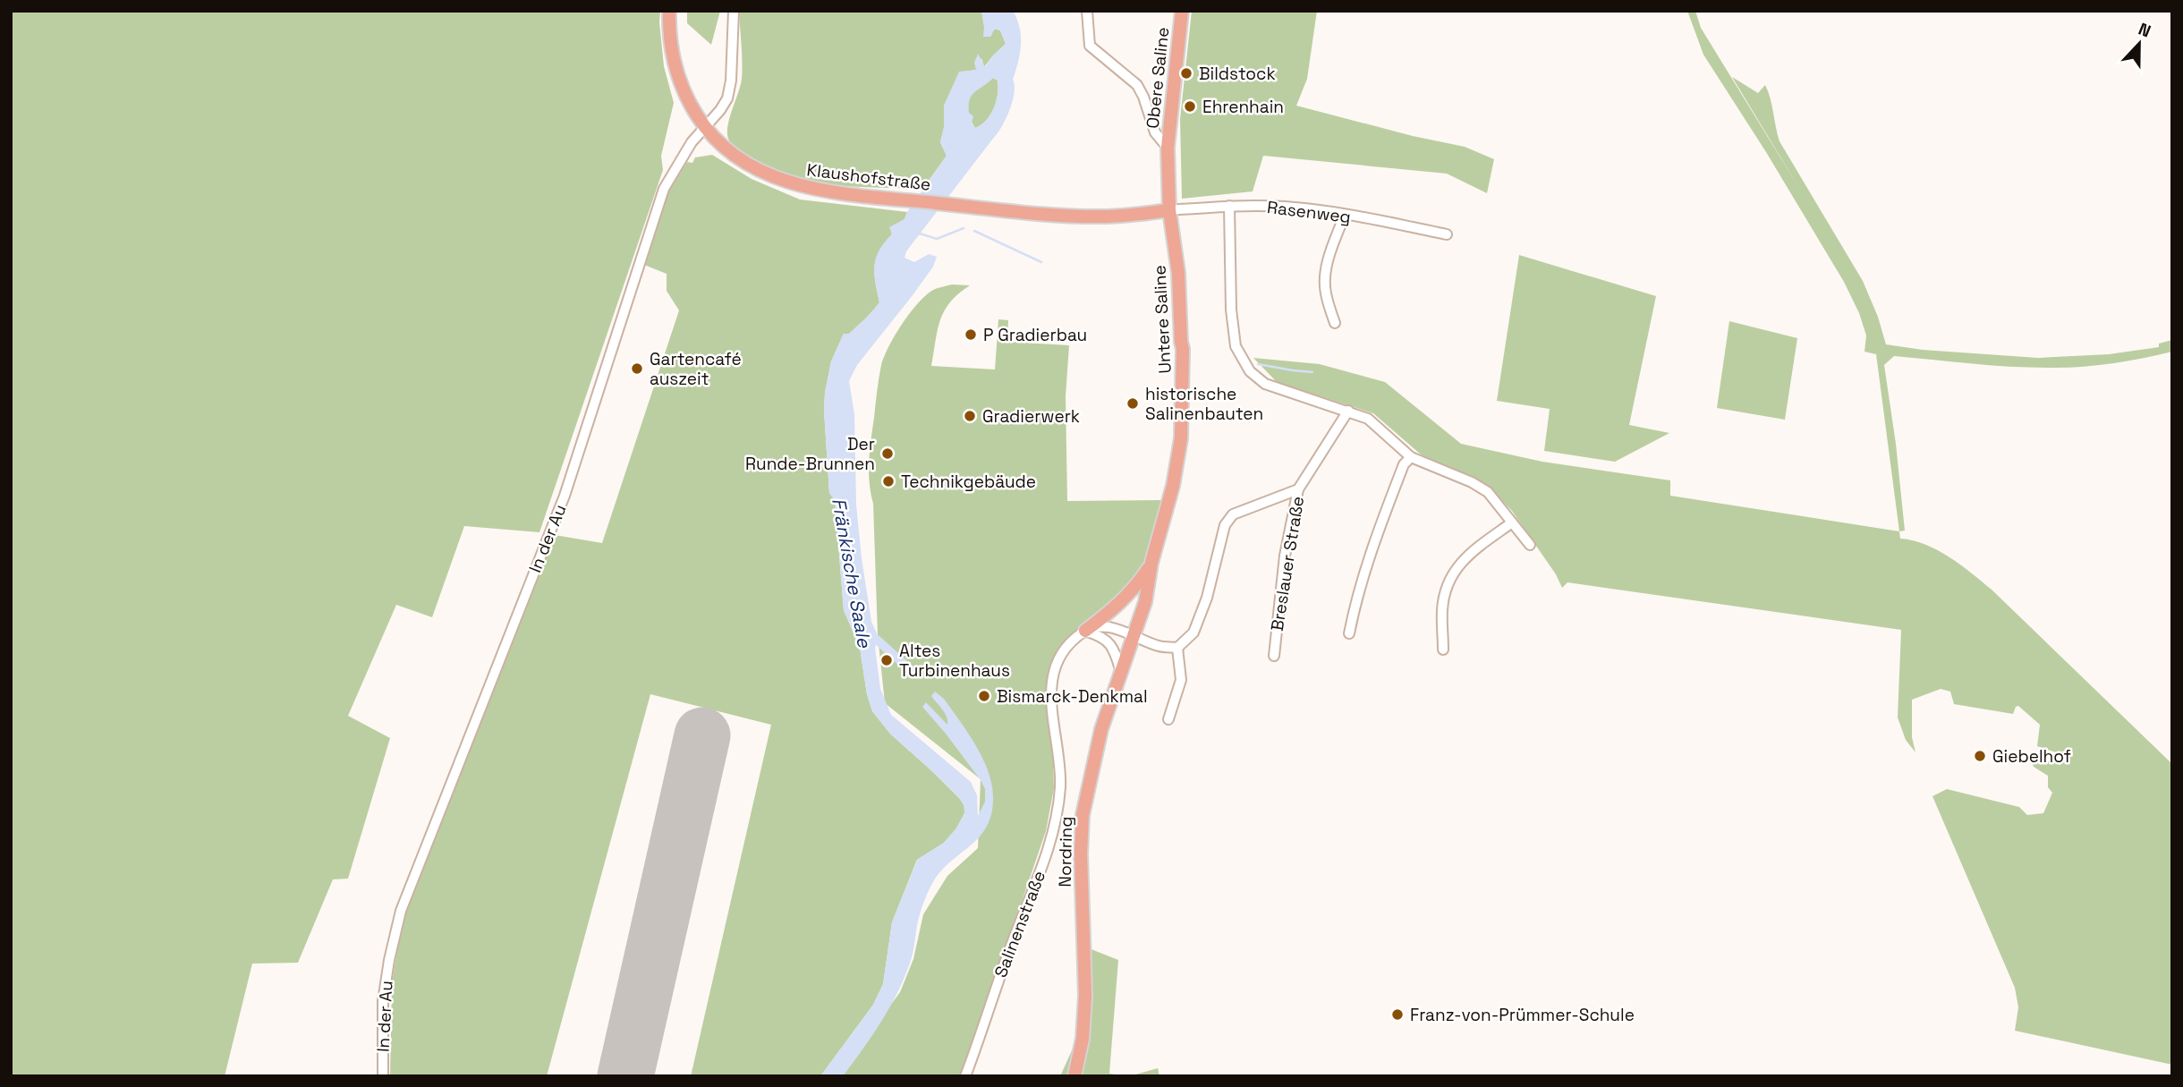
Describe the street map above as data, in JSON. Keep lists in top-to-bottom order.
{
  "streets": {
    "main road": [
      "Obere Saline",
      "Klaushofstraße",
      "Untere Saline",
      "Nordring"
    ],
    "street": [
      "Rasenweg",
      "In der Au",
      "Breslauer Straße",
      "Salinenstraße"
    ]
  },
  "crossings": [
    ["Obere Saline", "Untere Saline"],
    ["Klaushofstraße", "Rasenweg"],
    ["Klaushofstraße", "Untere Saline"],
    ["Klaushofstraße", "In der Au"],
    ["Rasenweg", "Untere Saline"],
    ["Untere Saline", "Nordring"]
  ],
  "water": ["Fränkische Saale"],
  "places": [
    "Bildstock",
    "Ehrenhain",
    "P Gradierbau",
    "Gartencafé auszeit",
    "historische Salinenbauten",
    "Gradierwerk",
    "Der Runde-Brunnen",
    "Technikgebäude",
    "Altes Turbinenhaus",
    "Bismarck-Denkmal",
    "Giebelhof",
    "Franz-von-Prümmer-Schule"
  ],
  "north": "top"
}
